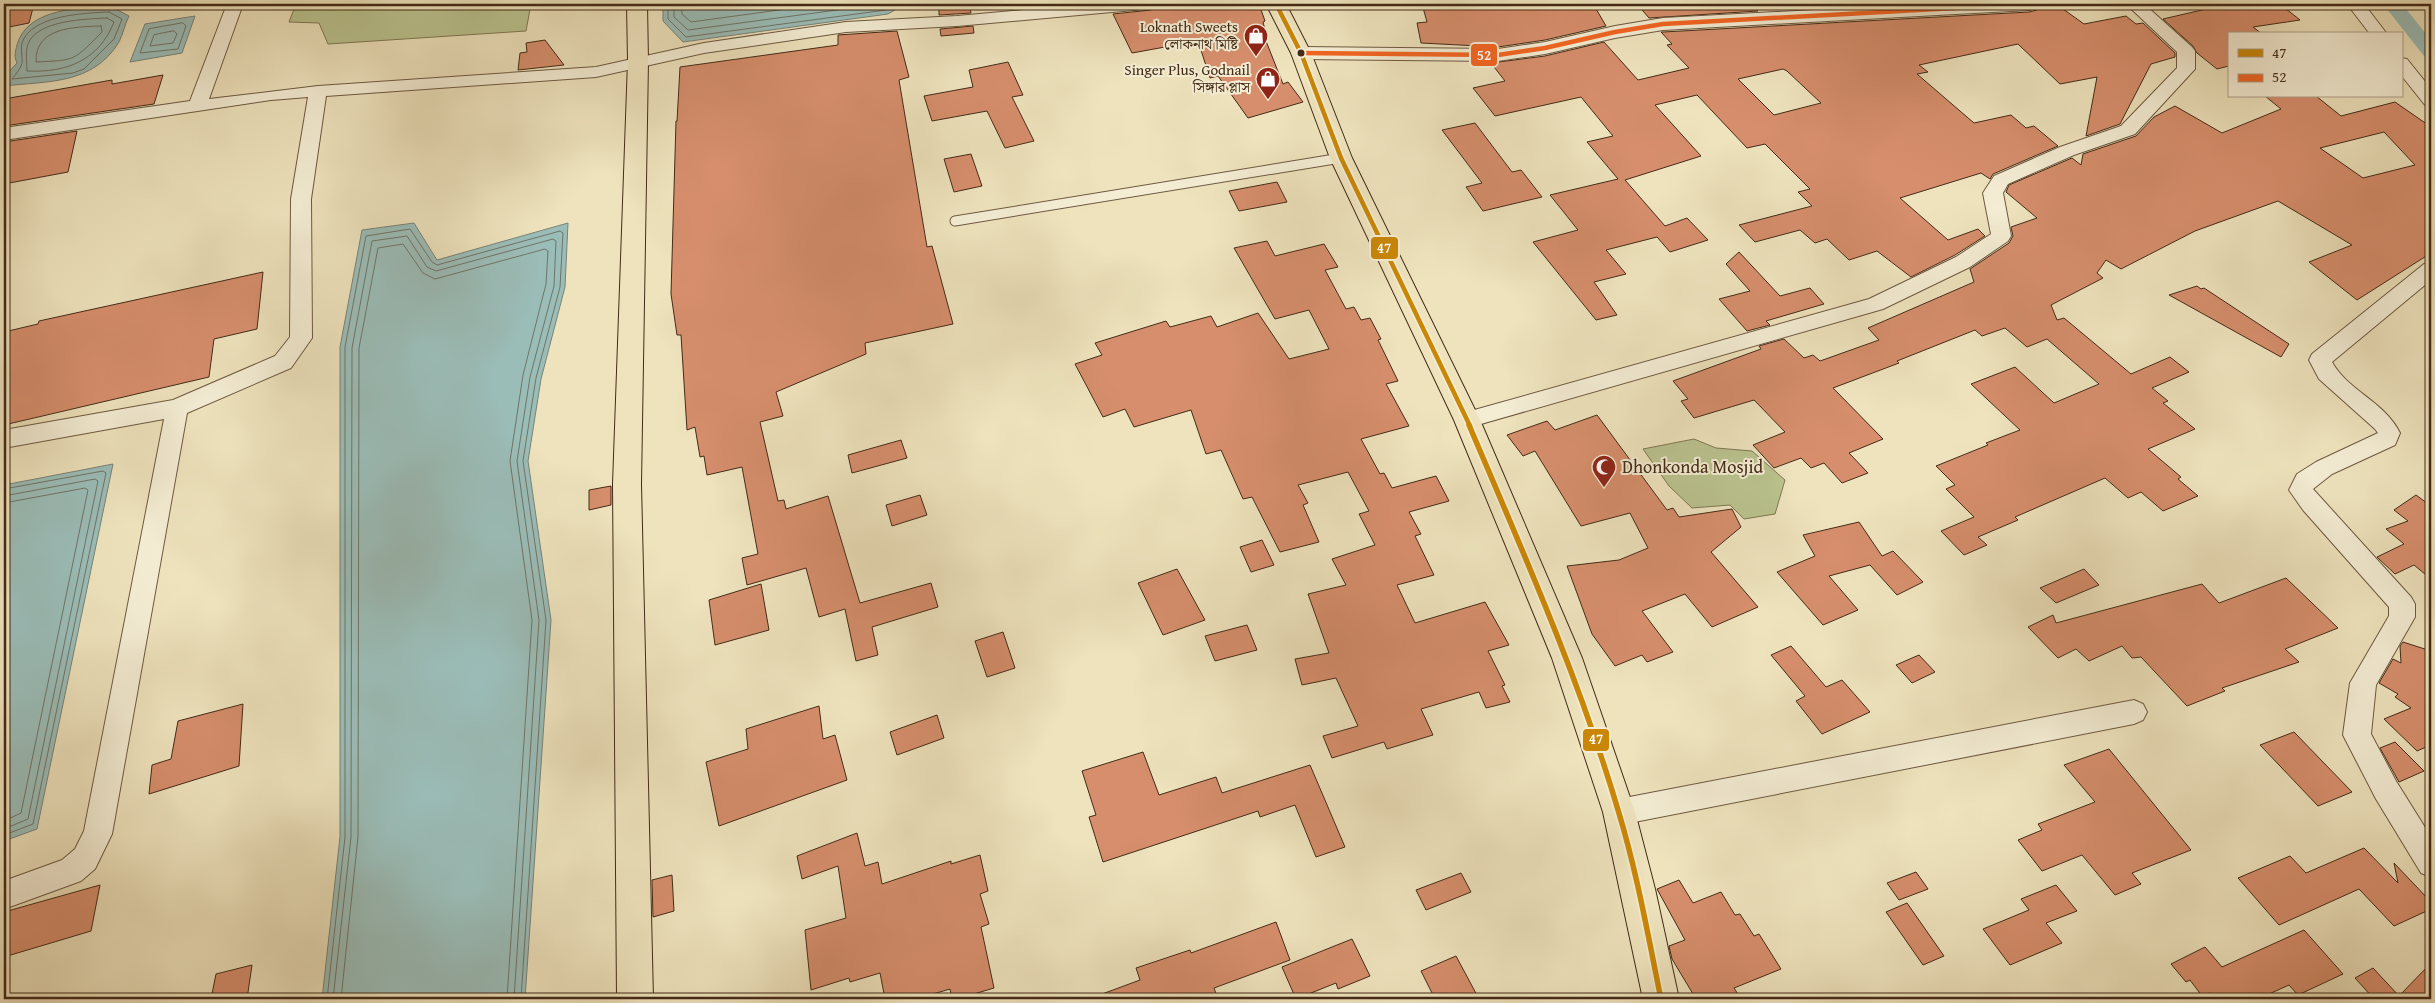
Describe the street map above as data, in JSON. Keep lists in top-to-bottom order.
{
  "places": {
    "shop": ["Loknath Sweets লোকনাথ মিষ্টি", "Singer Plus, Godnail সিঙ্গার প্লাস"],
    "mosque": ["Dhonkonda Mosjid"]
  },
  "lines": ["transit line 47", "transit line 52"],
  "legend": ["47", "52"]
}
